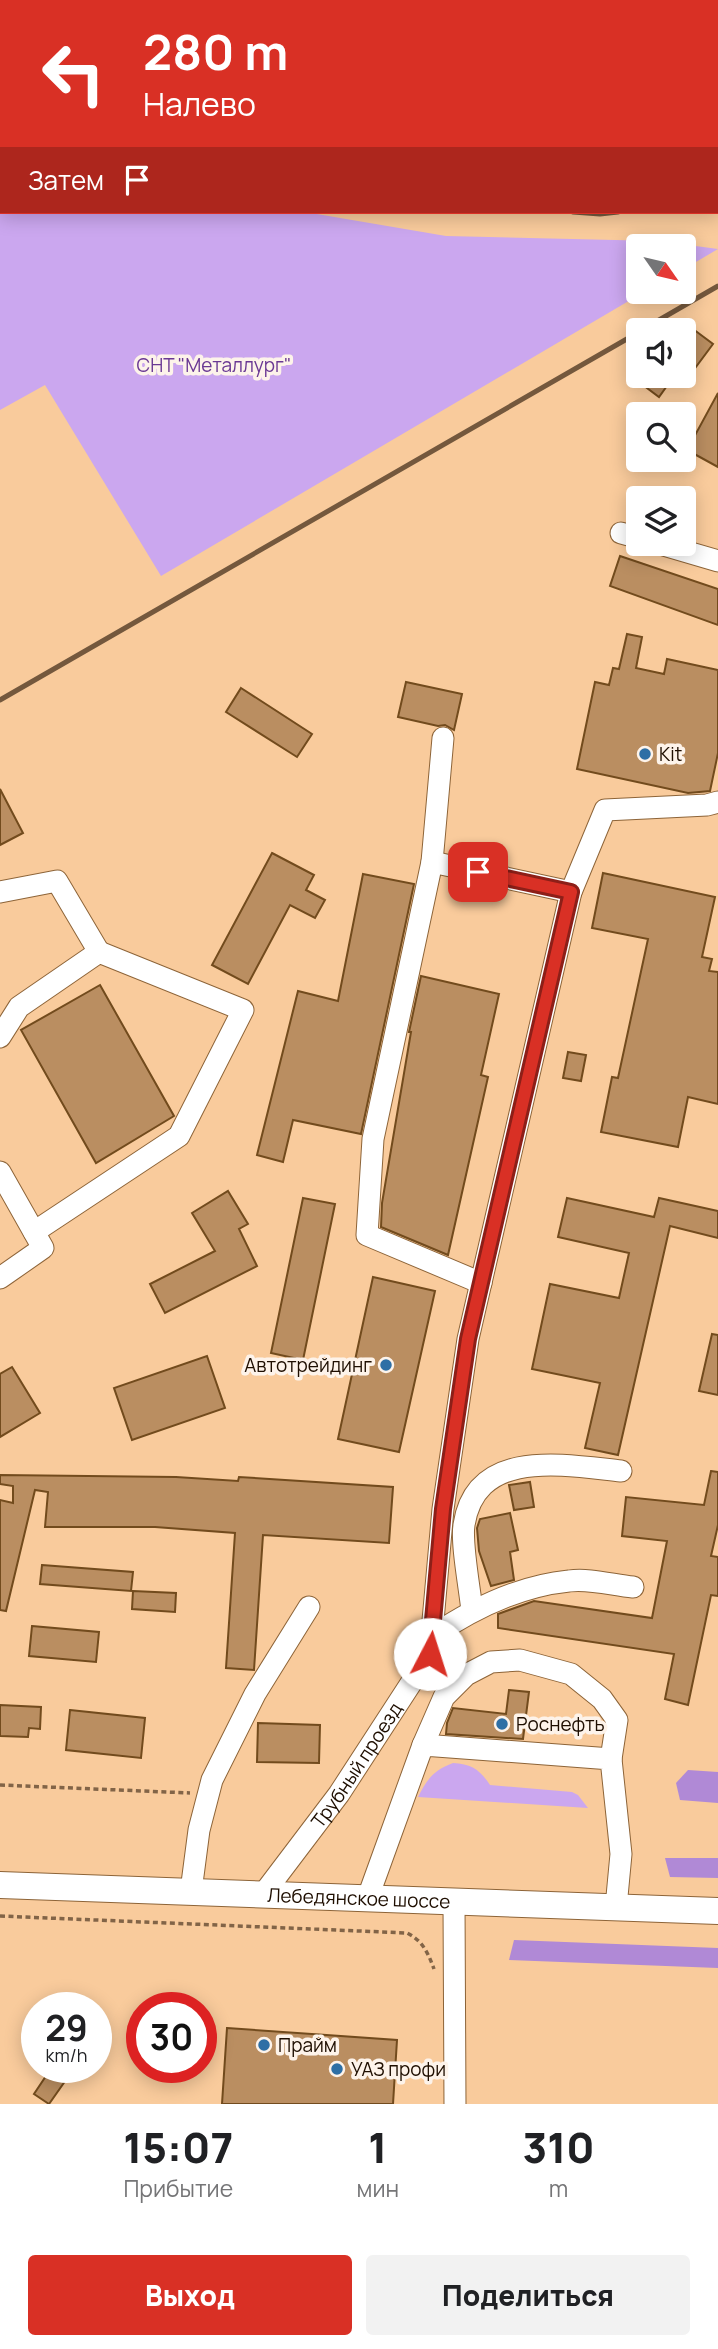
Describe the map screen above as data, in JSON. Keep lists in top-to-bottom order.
{
  "streets": {
    "main road": ["Лебедянское шоссе"],
    "street": ["Трубный проезд"]
  },
  "crossings": [
    ["Трубный проезд", "Лебедянское шоссе"]
  ],
  "parks": ["СНТ \"Металлург\""],
  "places": [
    "Kit",
    "Автотрейдинг",
    "Роснефть",
    "Прайм",
    "УАЗ профи"
  ],
  "north": "bottom right",
  "page": {
    "turn": ["280 m", "Налево"],
    "then": "Затем",
    "speed": "29 km/h",
    "limit": "30",
    "eta": [
      "15:07",
      "Прибытие",
      "1",
      "мин",
      "310",
      "m"
    ],
    "buttons": ["Выход", "Поделиться"]
  }
}
